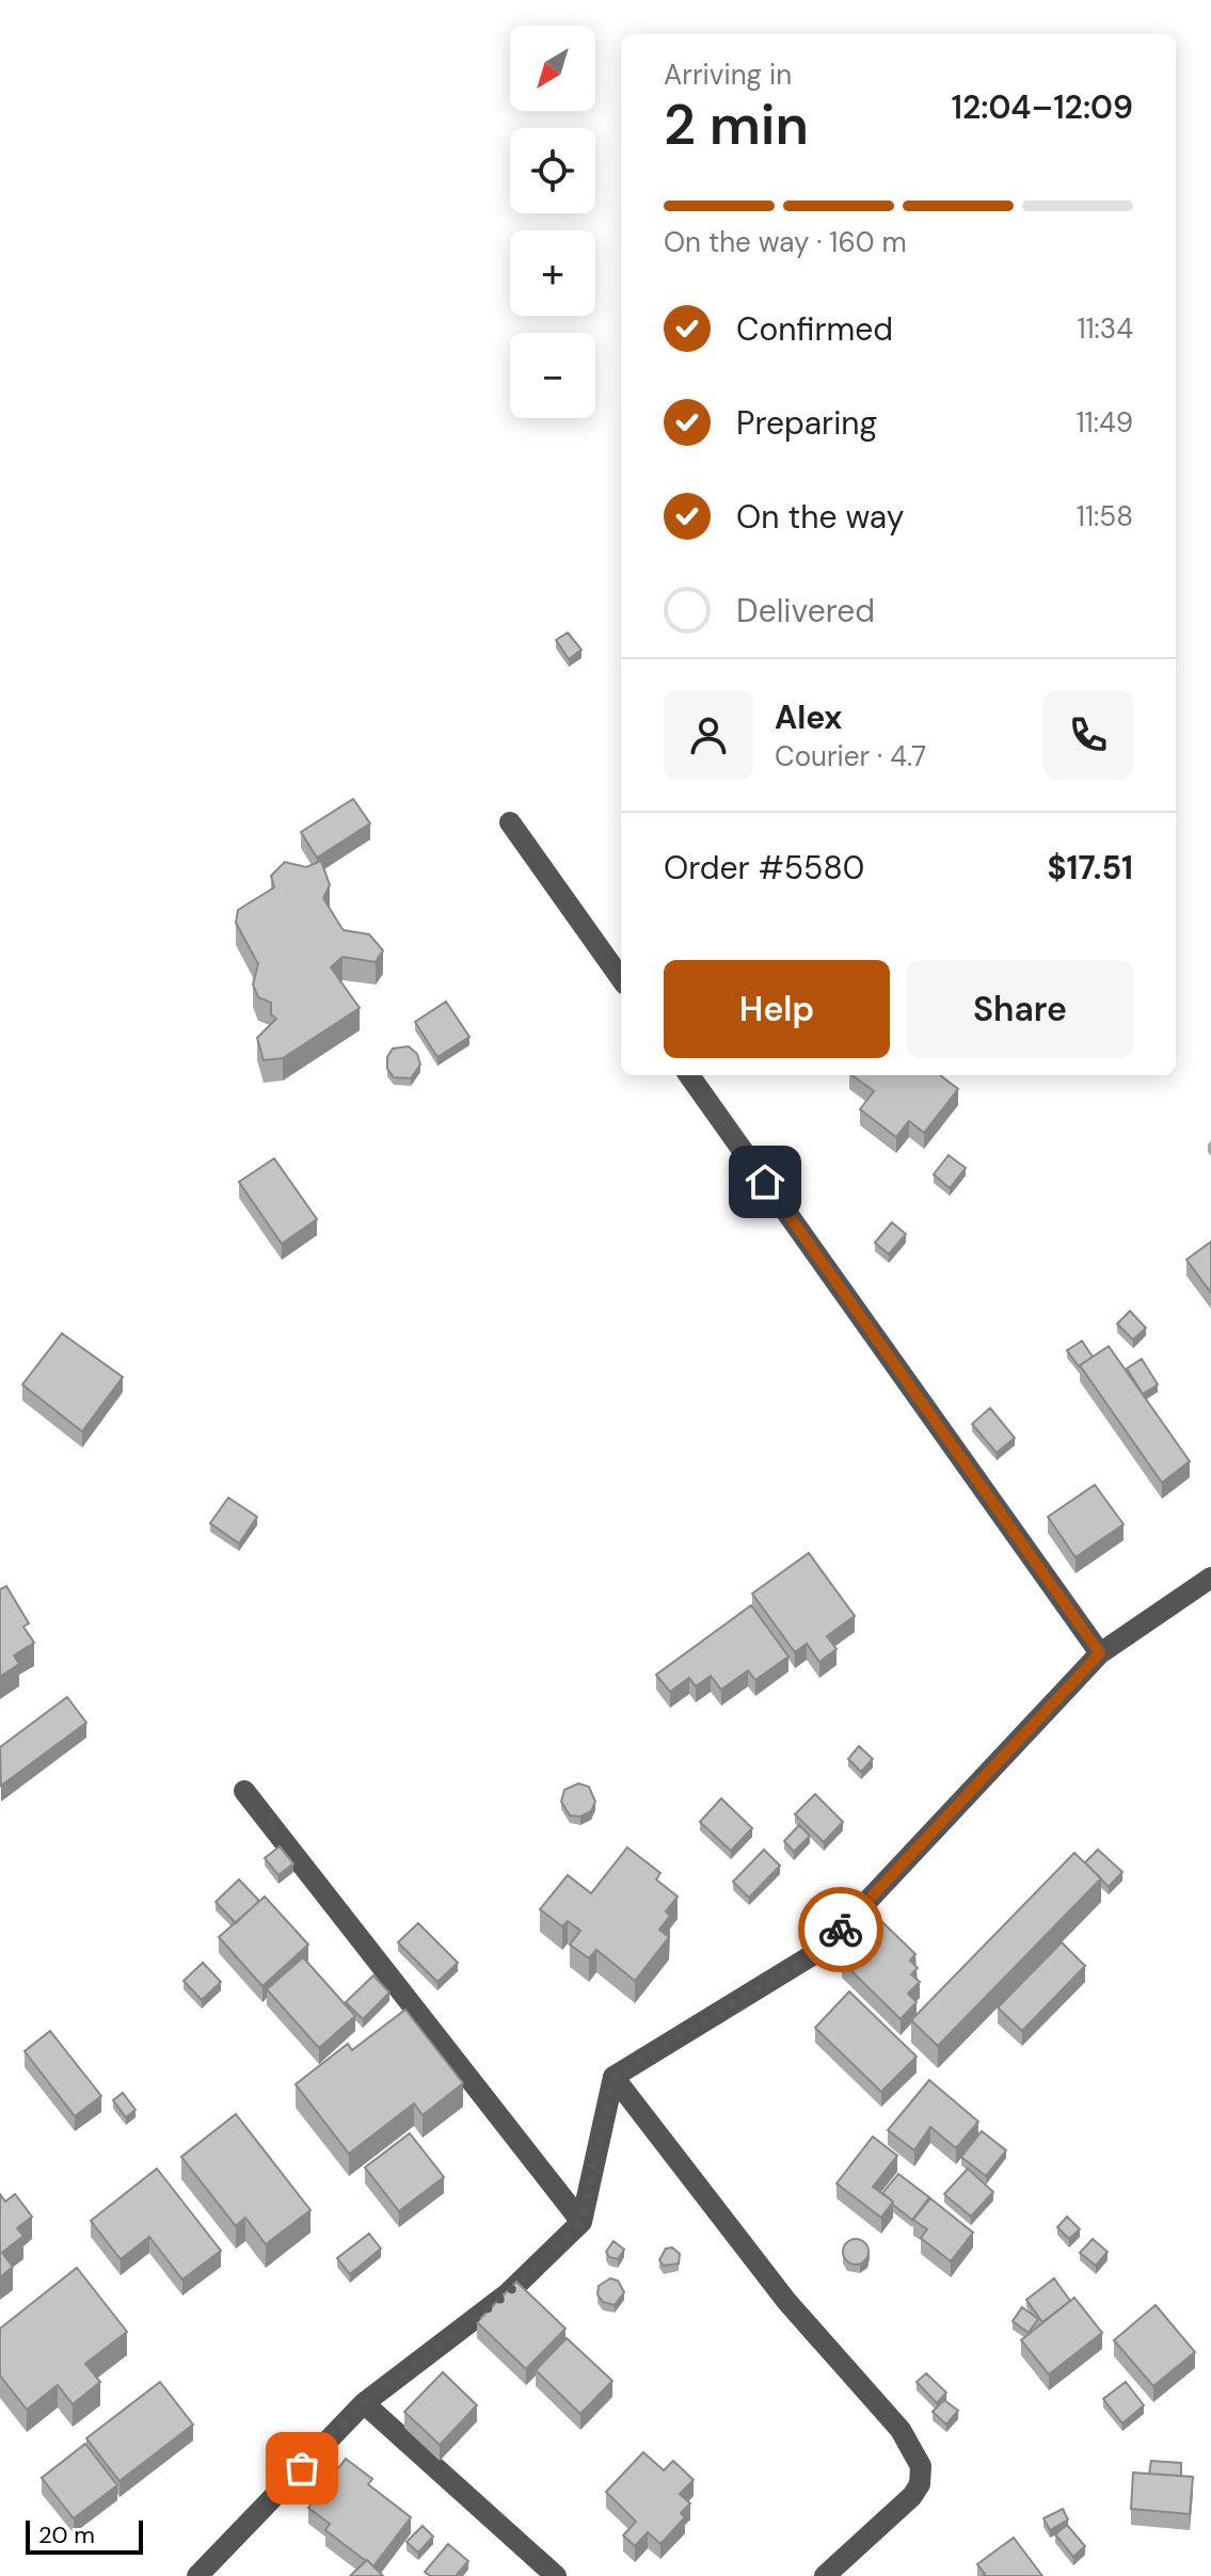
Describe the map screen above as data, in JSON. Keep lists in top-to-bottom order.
{
  "scale_bar": "20 m",
  "north": "bottom left",
  "page": {
    "map_buttons": ["+", "−"],
    "heading": ["2 min", "Arriving in", "12:04–12:09"],
    "panel": [
      "Alex",
      "Courier · 4.7",
      "Order #5580",
      "$17.51"
    ],
    "bar": "On the way · 160 m",
    "list": [
      ["Confirmed", "11:34"],
      ["Preparing", "11:49"],
      ["On the way", "11:58"],
      "Delivered"
    ],
    "buttons": ["Help", "Share"],
    "scale": "20 m"
  }
}
